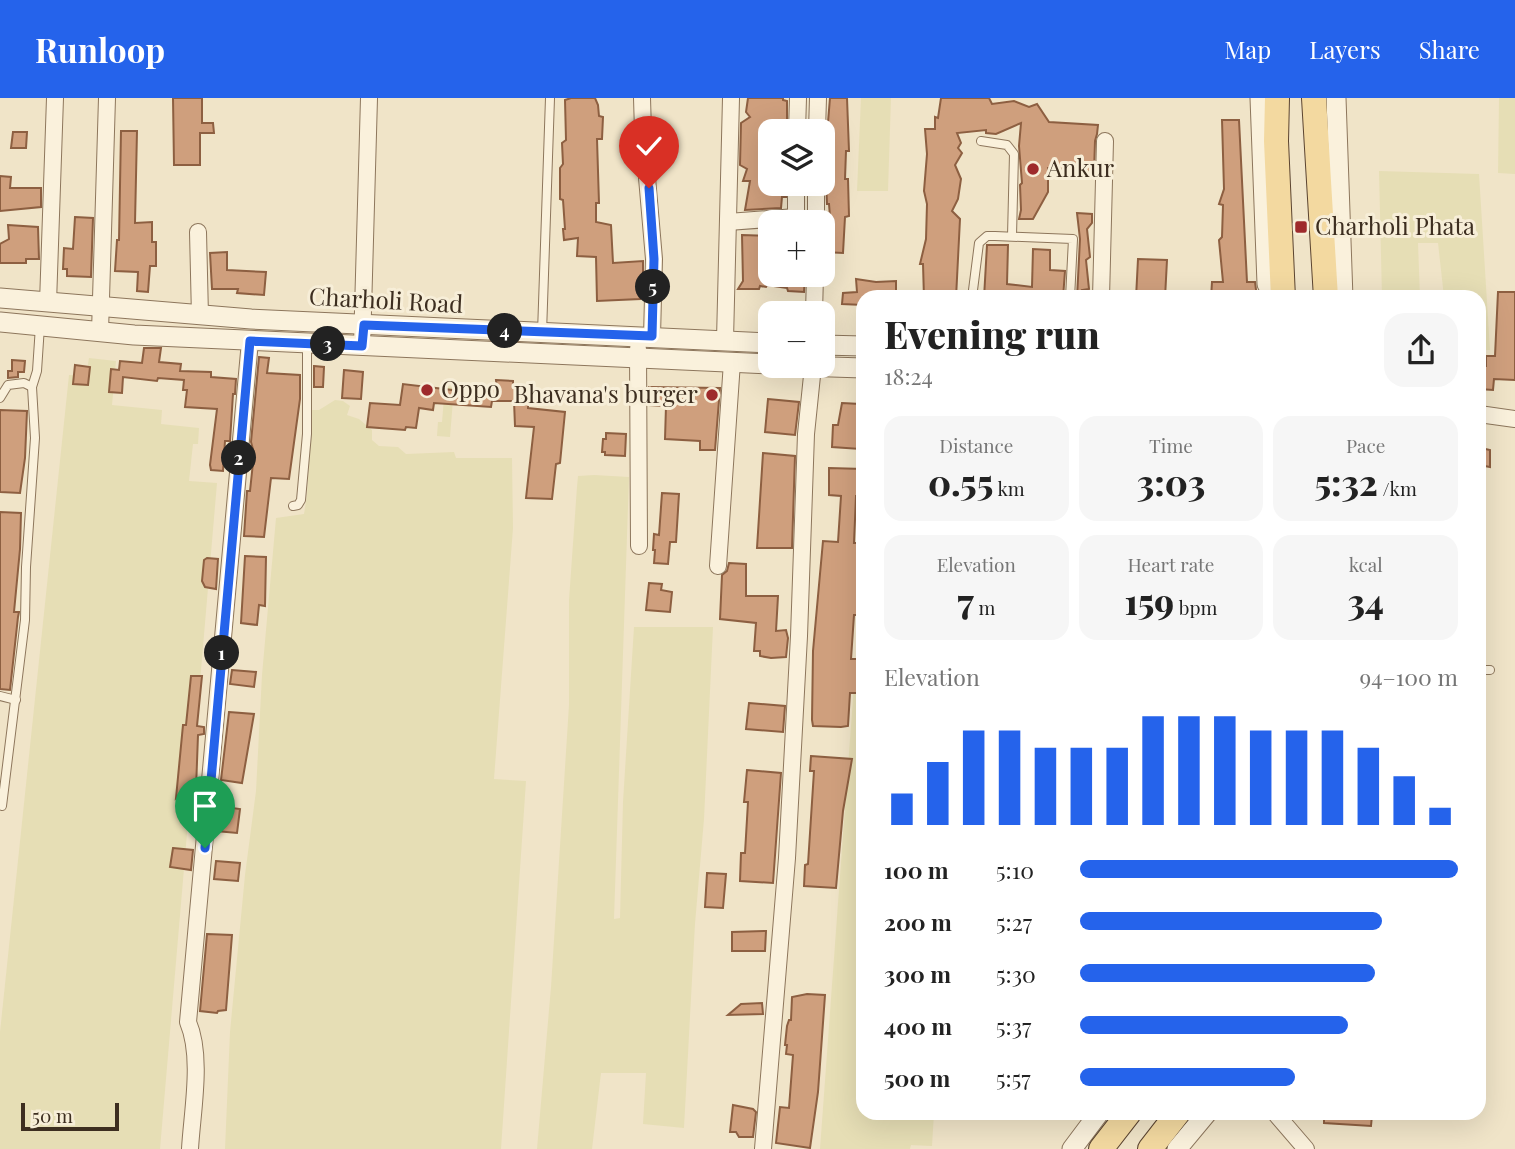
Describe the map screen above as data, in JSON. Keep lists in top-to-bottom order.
{
  "streets": {
    "street": ["Charholi Road"]
  },
  "places": {
    "other": ["Ankur", "Oppo", "Bhavana's burger"],
    "transit": ["Charholi Phata"]
  },
  "scale_bar": "50 m",
  "page": {
    "header": "Runloop",
    "nav": ["Map", "Layers", "Share"],
    "map_buttons": ["+", "−"],
    "pins": [
      "5",
      "4",
      "3",
      "2",
      "1"
    ],
    "heading": ["Evening run", "18:24"],
    "stats": [
      ["Distance", "0.55 km"],
      ["Time", "3:03"],
      ["Pace", "5:32 /km"],
      ["Elevation", "7 m"],
      ["Heart rate", "159 bpm"],
      ["kcal", "34"]
    ],
    "chart": ["Elevation", "94–100 m"],
    "list": [
      {
        "name": "100 m",
        "note": "5:10"
      },
      {
        "name": "200 m",
        "note": "5:27"
      },
      {
        "name": "300 m",
        "note": "5:30"
      },
      {
        "name": "400 m",
        "note": "5:37"
      },
      {
        "name": "500 m",
        "note": "5:57"
      }
    ],
    "scale": "50 m"
  }
}
